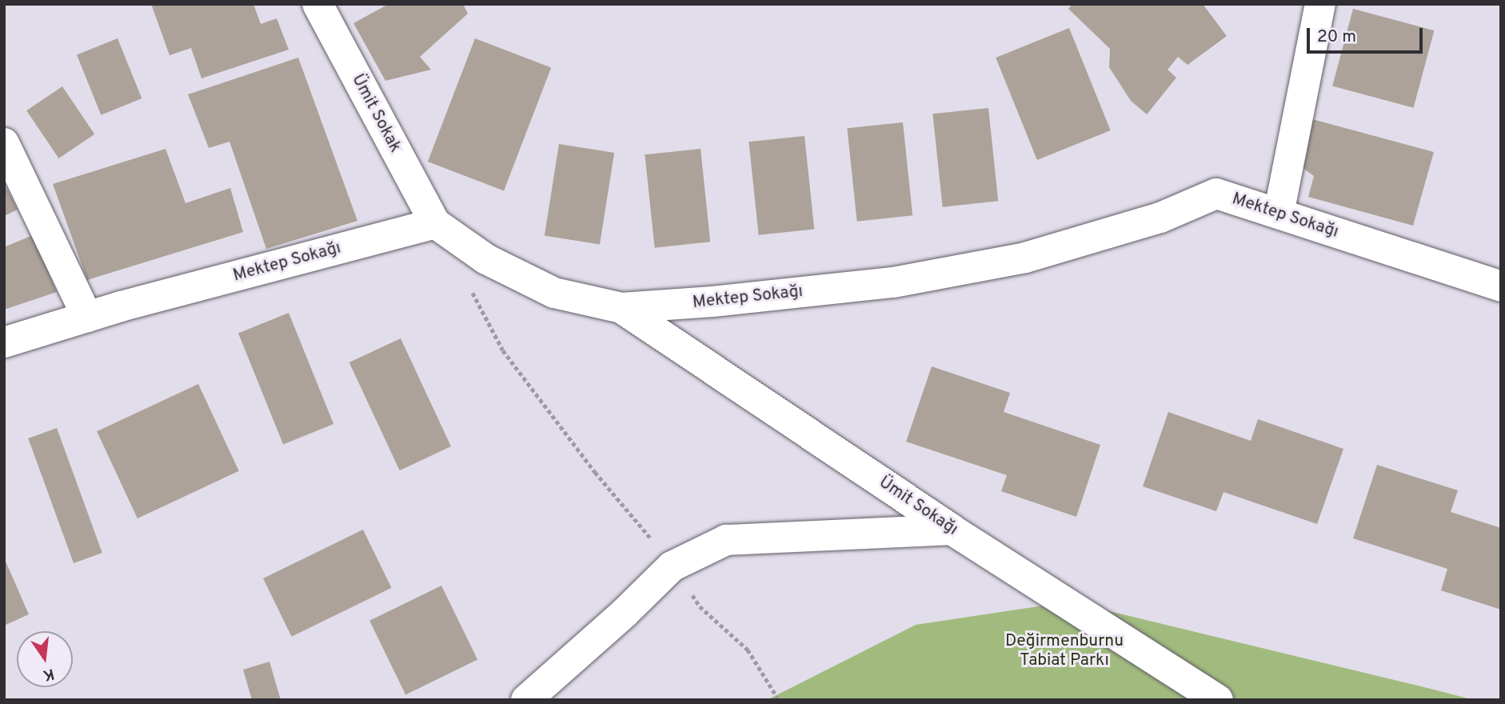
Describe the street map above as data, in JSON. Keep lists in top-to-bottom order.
{
  "streets": {
    "street": ["Ümit Sokak", "Mektep Sokağı", "Ümit Sokağı"]
  },
  "crossings": [
    ["Ümit Sokak", "Mektep Sokağı"],
    ["Mektep Sokağı", "Ümit Sokağı"]
  ],
  "parks": ["Değirmenburnu Tabiat Parkı"],
  "scale_bar": "20 m",
  "north": "bottom"
}
